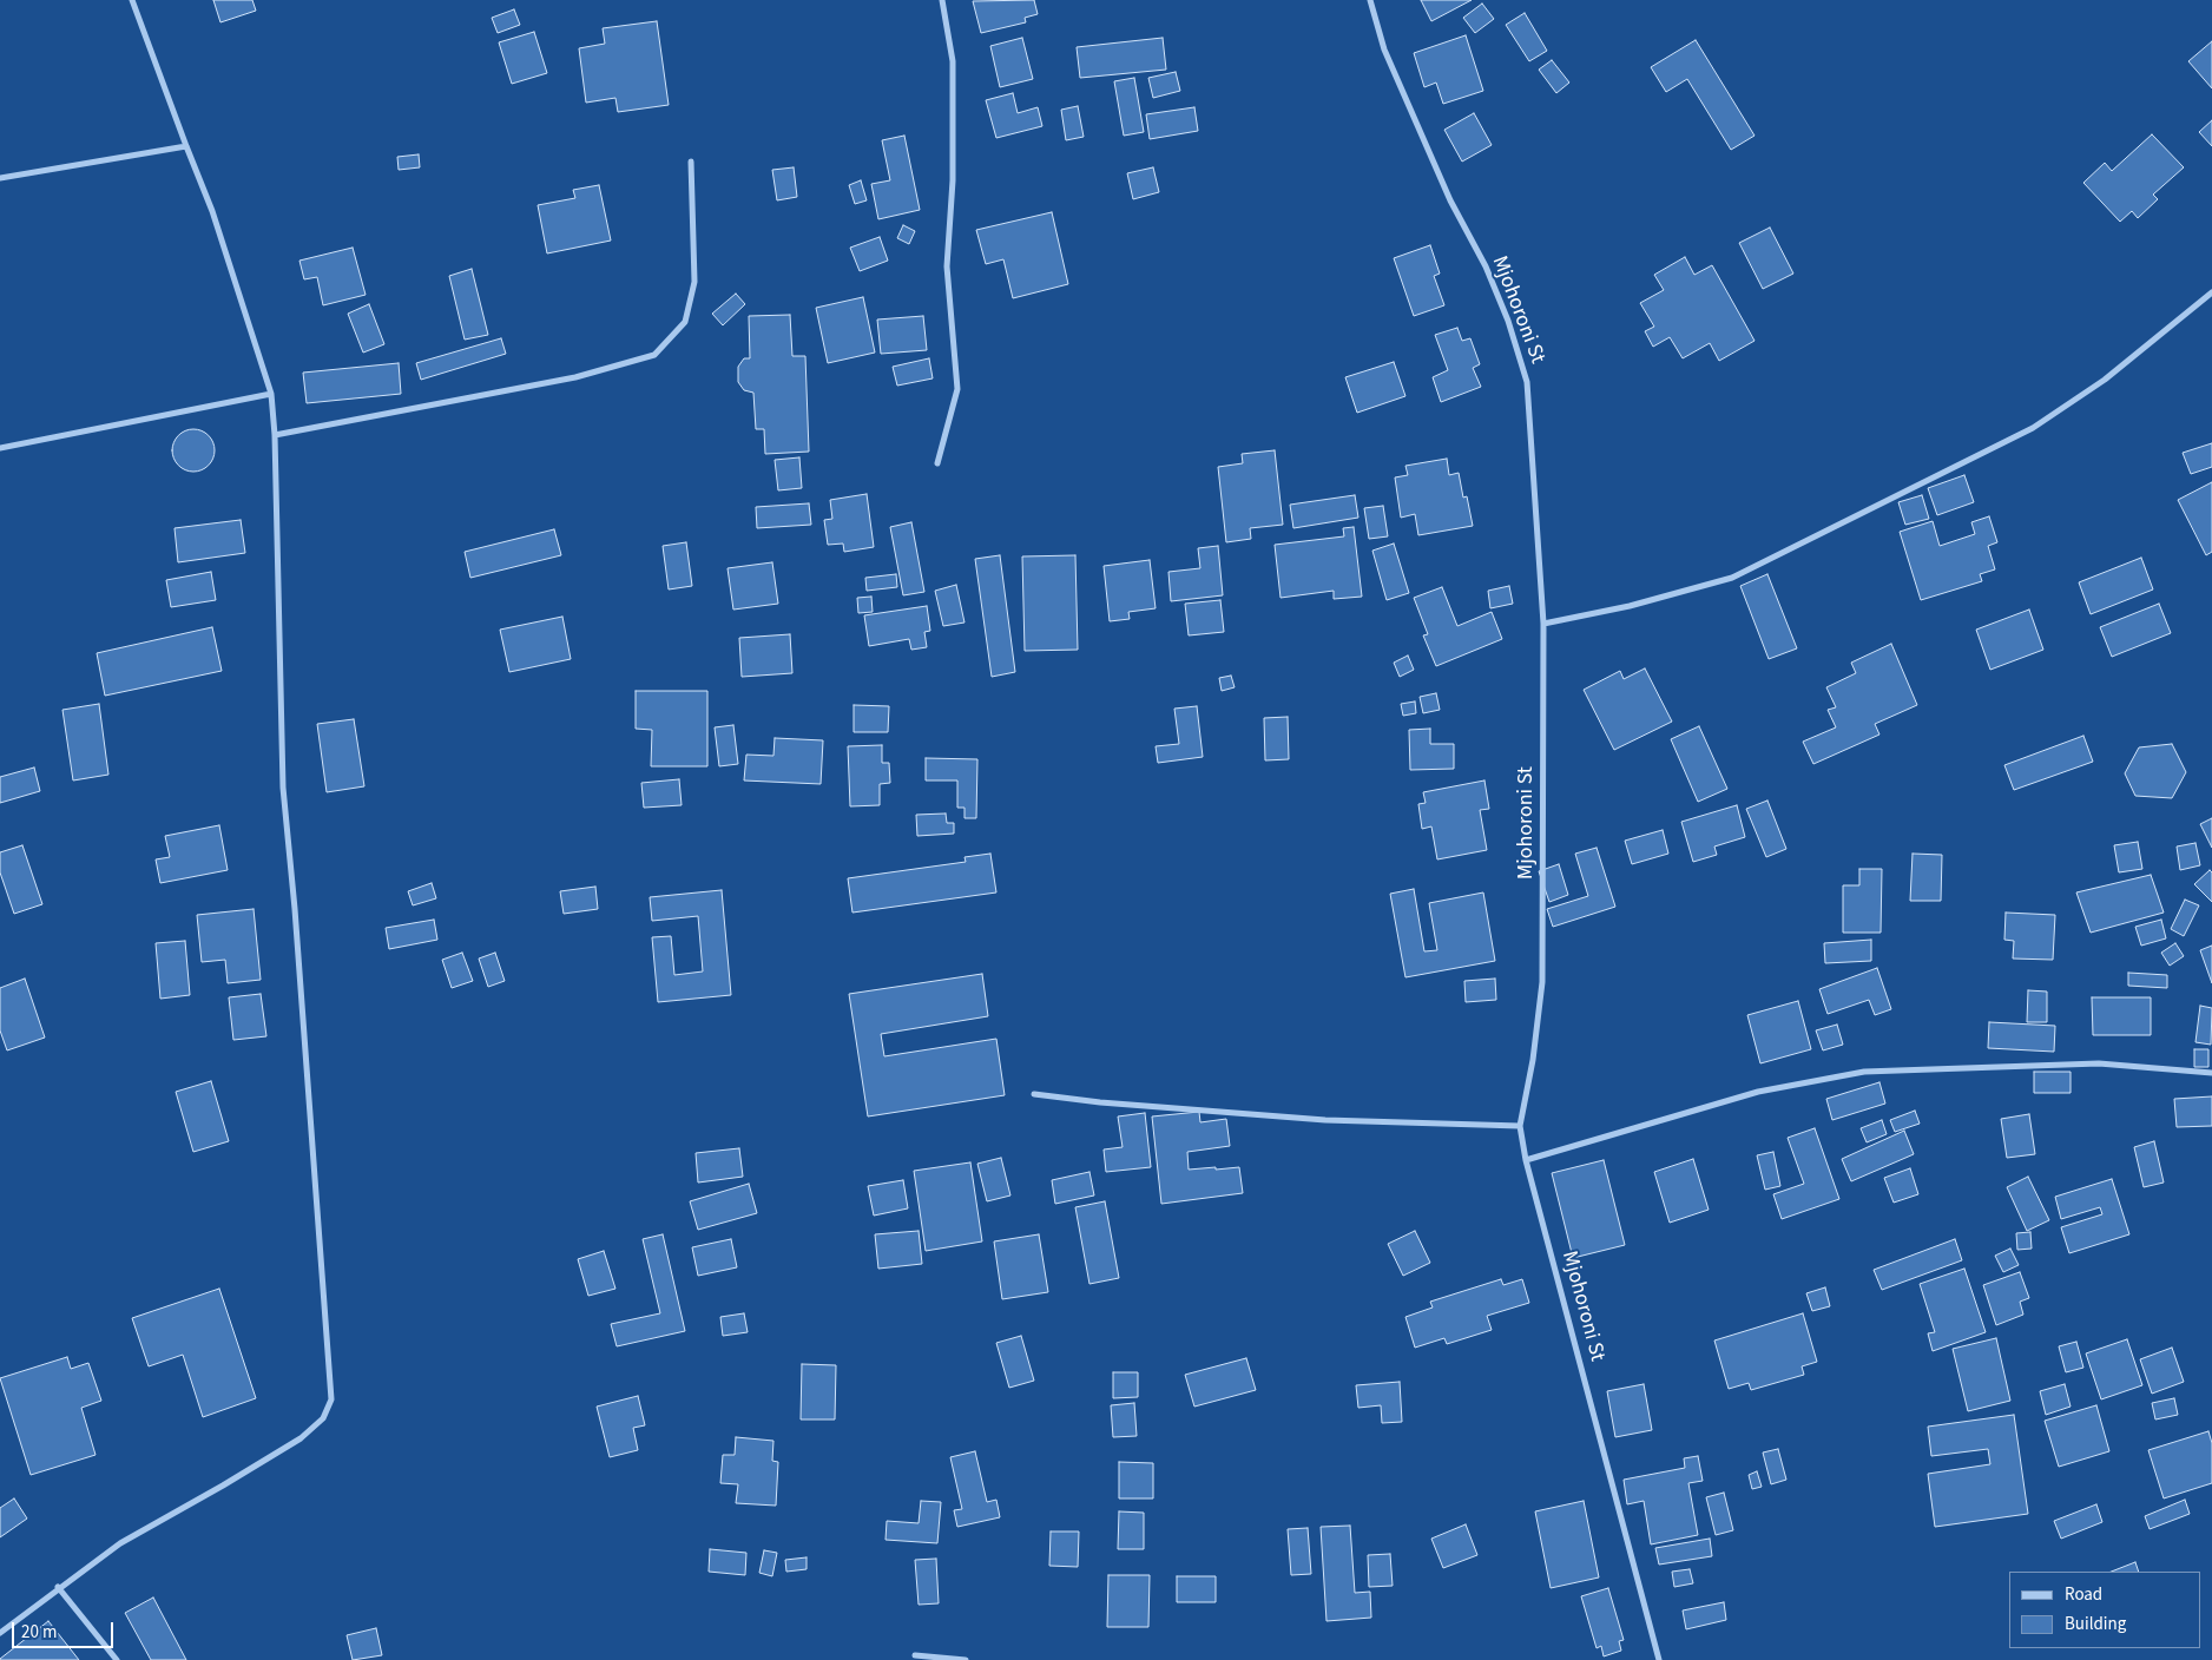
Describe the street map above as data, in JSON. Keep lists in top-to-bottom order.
{
  "streets": {
    "street": ["Mjohoroni St"]
  },
  "legend": ["Road", "Building"],
  "scale_bar": "20 m"
}
